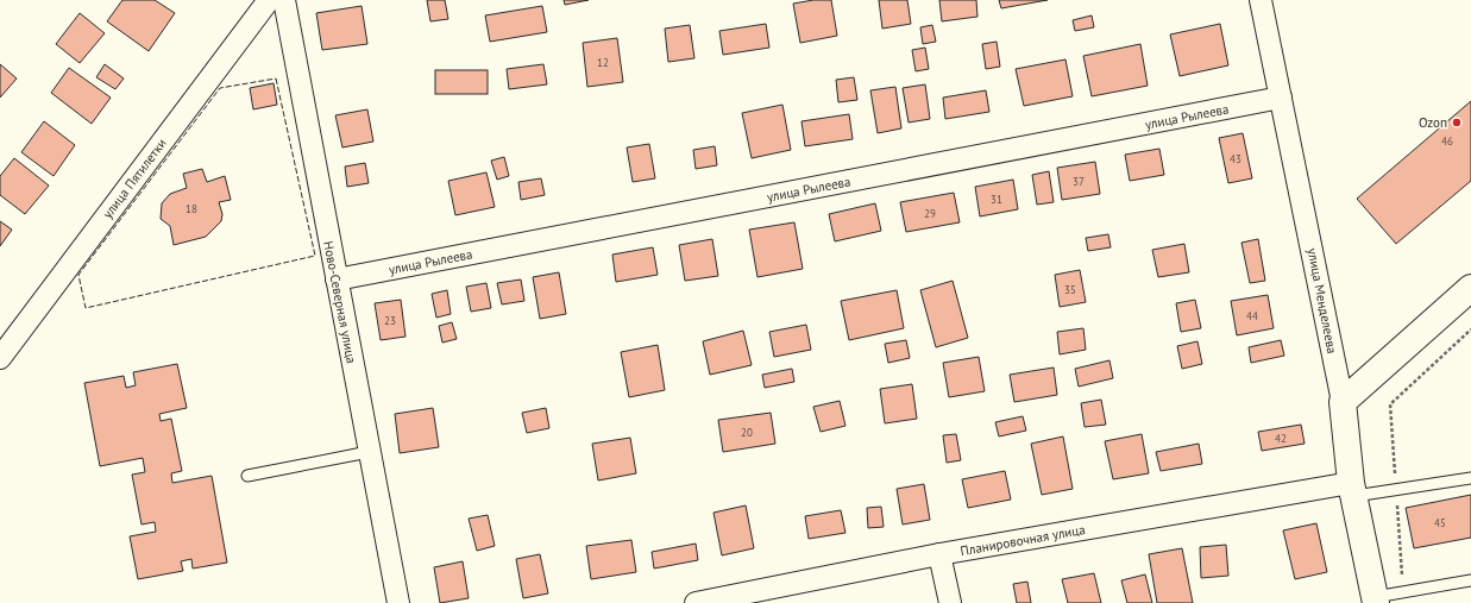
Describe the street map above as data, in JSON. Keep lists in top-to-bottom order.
{
  "streets": {
    "street": [
      "улица Рылеева",
      "улица Пятилетки",
      "улица Менделеева",
      "Ново-Северная улица",
      "Планировочная улица"
    ]
  },
  "crossings": [
    ["улица Рылеева", "улица Менделеева"],
    ["улица Рылеева", "Ново-Северная улица"],
    ["улица Менделеева", "Планировочная улица"]
  ],
  "places": ["Ozon"],
  "house_numbers": [
    "12",
    "46",
    "43",
    "37",
    "31",
    "18",
    "29",
    "35",
    "44",
    "23",
    "20",
    "42",
    "45"
  ]
}
